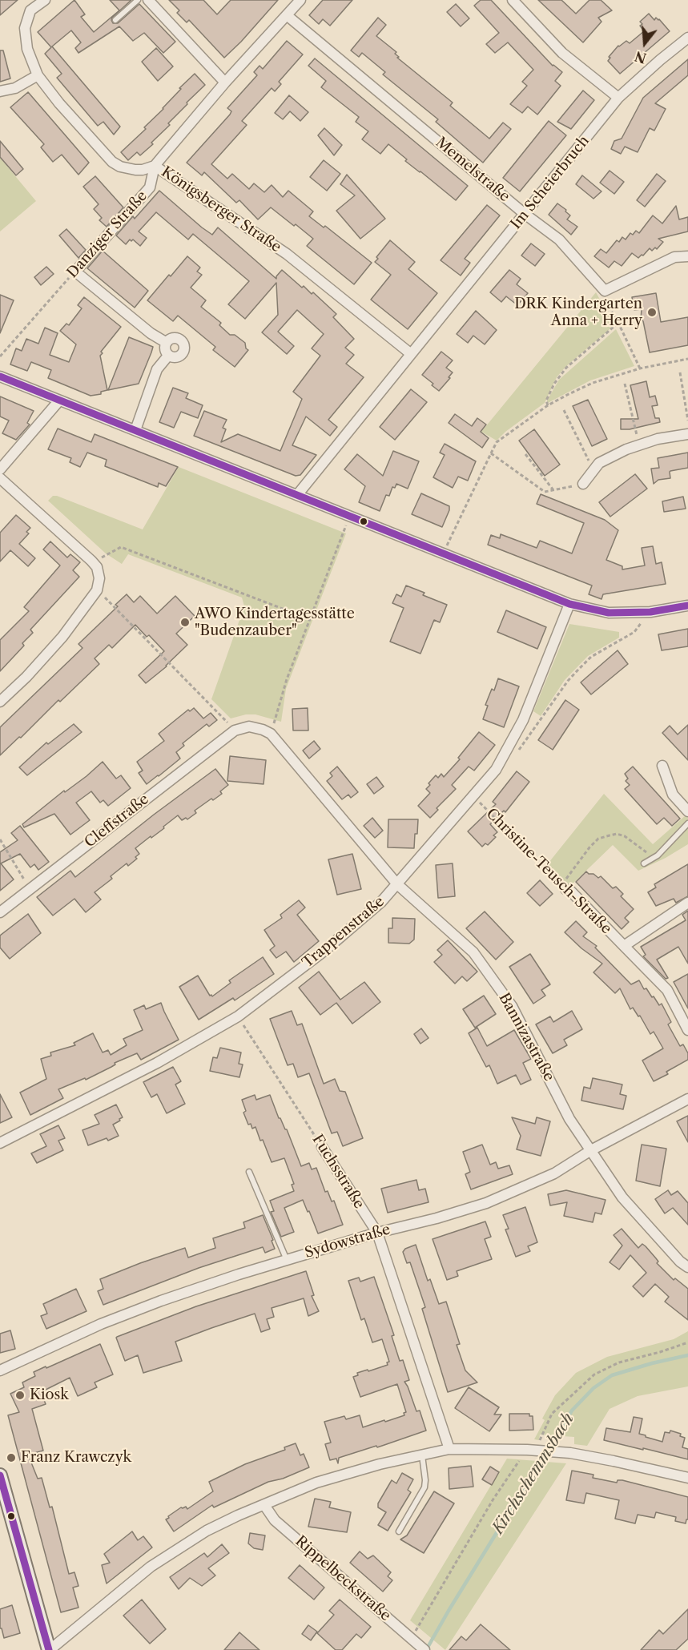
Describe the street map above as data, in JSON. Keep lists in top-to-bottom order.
{
  "streets": {
    "street": [
      "Memelstraße",
      "Im Scheierbruch",
      "Königsberger Straße",
      "Danziger Straße",
      "Cleffstraße",
      "Christine-Teusch-Straße",
      "Trappenstraße",
      "Bannizastraße",
      "Fuchsstraße",
      "Sydowstraße",
      "Rippelbeckstraße"
    ]
  },
  "crossings": [
    ["Memelstraße", "Im Scheierbruch"],
    ["Memelstraße", "Danziger Straße"],
    ["Im Scheierbruch", "Königsberger Straße"],
    ["Königsberger Straße", "Danziger Straße"],
    ["Christine-Teusch-Straße", "Trappenstraße"],
    ["Trappenstraße", "Bannizastraße"],
    ["Trappenstraße", "Fuchsstraße"],
    ["Bannizastraße", "Sydowstraße"],
    ["Fuchsstraße", "Sydowstraße"]
  ],
  "water": ["Kirchschemmsbach"],
  "places": [
    "DRK Kindergarten Anna + Herry",
    "AWO Kindertagesstätte \"Budenzauber\"",
    "Kiosk",
    "Franz Krawczyk"
  ],
  "north": "bottom"
}
